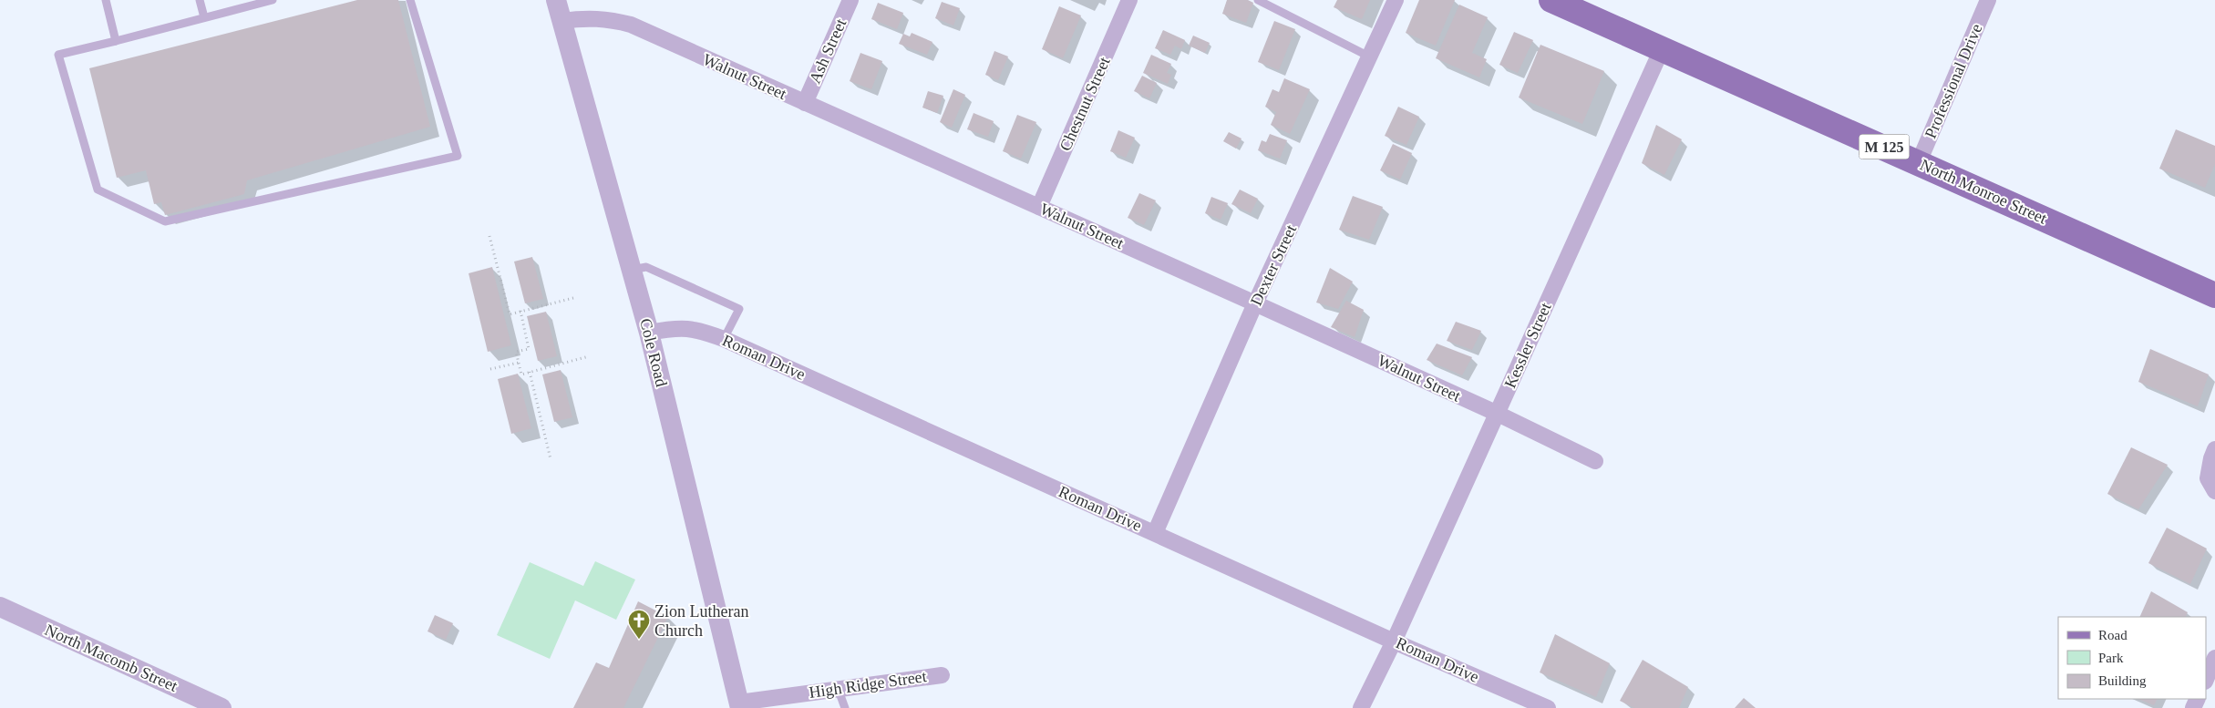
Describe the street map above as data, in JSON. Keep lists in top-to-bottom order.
{
  "streets": {
    "main road": ["M 125", "North Monroe Street"],
    "street": [
      "Ash Street",
      "Walnut Street",
      "Professional Drive",
      "Chestnut Street",
      "Dexter Street",
      "Kessler Street",
      "Cole Road",
      "Roman Drive",
      "North Macomb Street",
      "High Ridge Street"
    ]
  },
  "crossings": [
    ["Ash Street", "Walnut Street"],
    ["Walnut Street", "Chestnut Street"],
    ["Walnut Street", "Dexter Street"],
    ["Walnut Street", "Kessler Street"],
    ["Walnut Street", "Cole Road"],
    ["Professional Drive", "North Monroe Street"],
    ["North Monroe Street", "Kessler Street"],
    ["Dexter Street", "Roman Drive"],
    ["Kessler Street", "Roman Drive"],
    ["Cole Road", "Roman Drive"],
    ["Cole Road", "High Ridge Street"]
  ],
  "places": {
    "church": ["Zion Lutheran Church"]
  },
  "legend": ["Road", "Park", "Building"]
}
